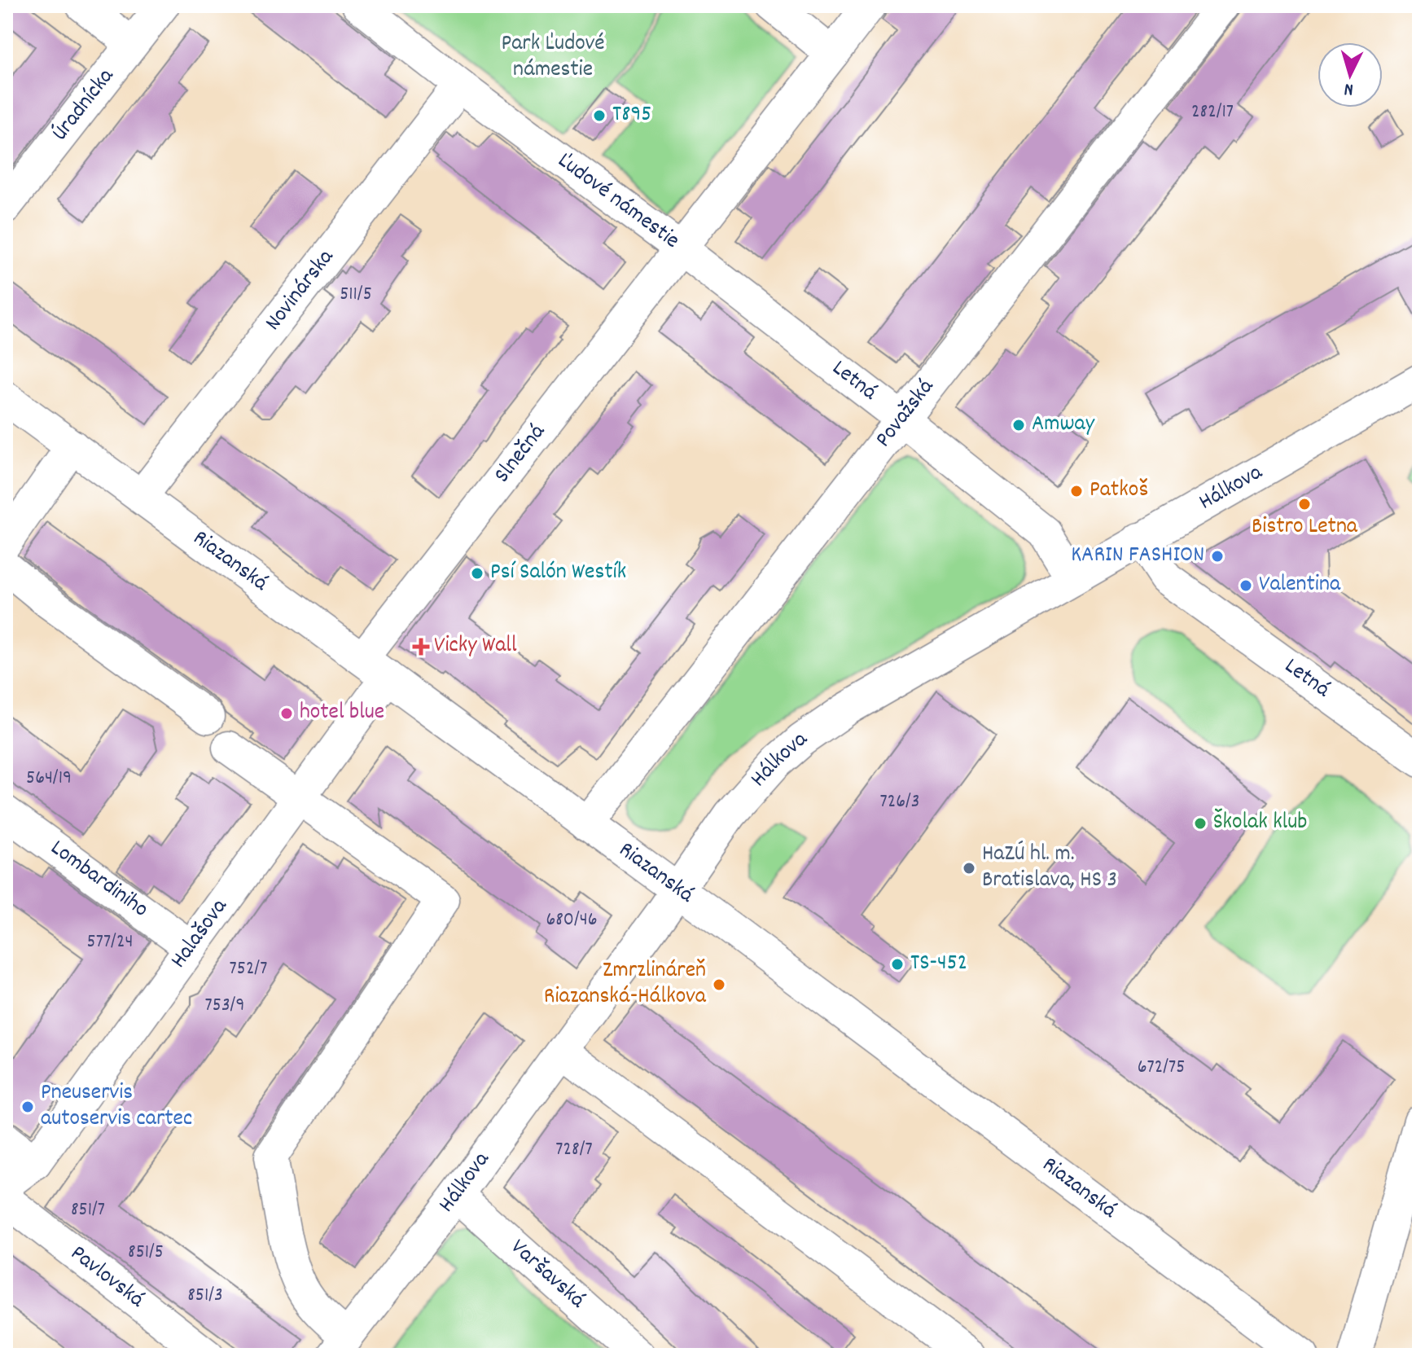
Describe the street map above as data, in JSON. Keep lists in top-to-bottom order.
{
  "streets": {
    "street": [
      "Úradnícka",
      "Ľudové námestie",
      "Novinárska",
      "Letná",
      "Považská",
      "Slnečná",
      "Hálkova",
      "Riazanská",
      "Lombardiniho",
      "Halašova",
      "Varšavská",
      "Pavlovská"
    ]
  },
  "crossings": [
    ["Ľudové námestie", "Novinárska"],
    ["Ľudové námestie", "Letná"],
    ["Ľudové námestie", "Slnečná"],
    ["Novinárska", "Riazanská"],
    ["Letná", "Považská"],
    ["Letná", "Slnečná"],
    ["Letná", "Hálkova"],
    ["Považská", "Riazanská"],
    ["Slnečná", "Riazanská"],
    ["Slnečná", "Halašova"],
    ["Hálkova", "Riazanská"],
    ["Hálkova", "Varšavská"],
    ["Riazanská", "Halašova"],
    ["Lombardiniho", "Halašova"]
  ],
  "parks": ["Park Ľudové námestie"],
  "places": {
    "other": [
      "T895",
      "Amway",
      "Patkoš",
      "Bistro Letna",
      "KARIN FASHION",
      "Psí Salón Westík",
      "Valentina",
      "hotel blue",
      "Školak klub",
      "HaZÚ hl. m. Bratislava, HS 3",
      "TS-452",
      "Zmrzlináreň Riazanská-Hálkova",
      "Pneuservis autoservis cartec"
    ],
    "health": ["Vicky Wall"]
  },
  "house_numbers": [
    "282/17",
    "511/5",
    "564/19",
    "726/3",
    "680/46",
    "577/24",
    "752/7",
    "753/9",
    "672/75",
    "728/7",
    "851/7",
    "851/5",
    "851/3"
  ],
  "north": "bottom"
}
